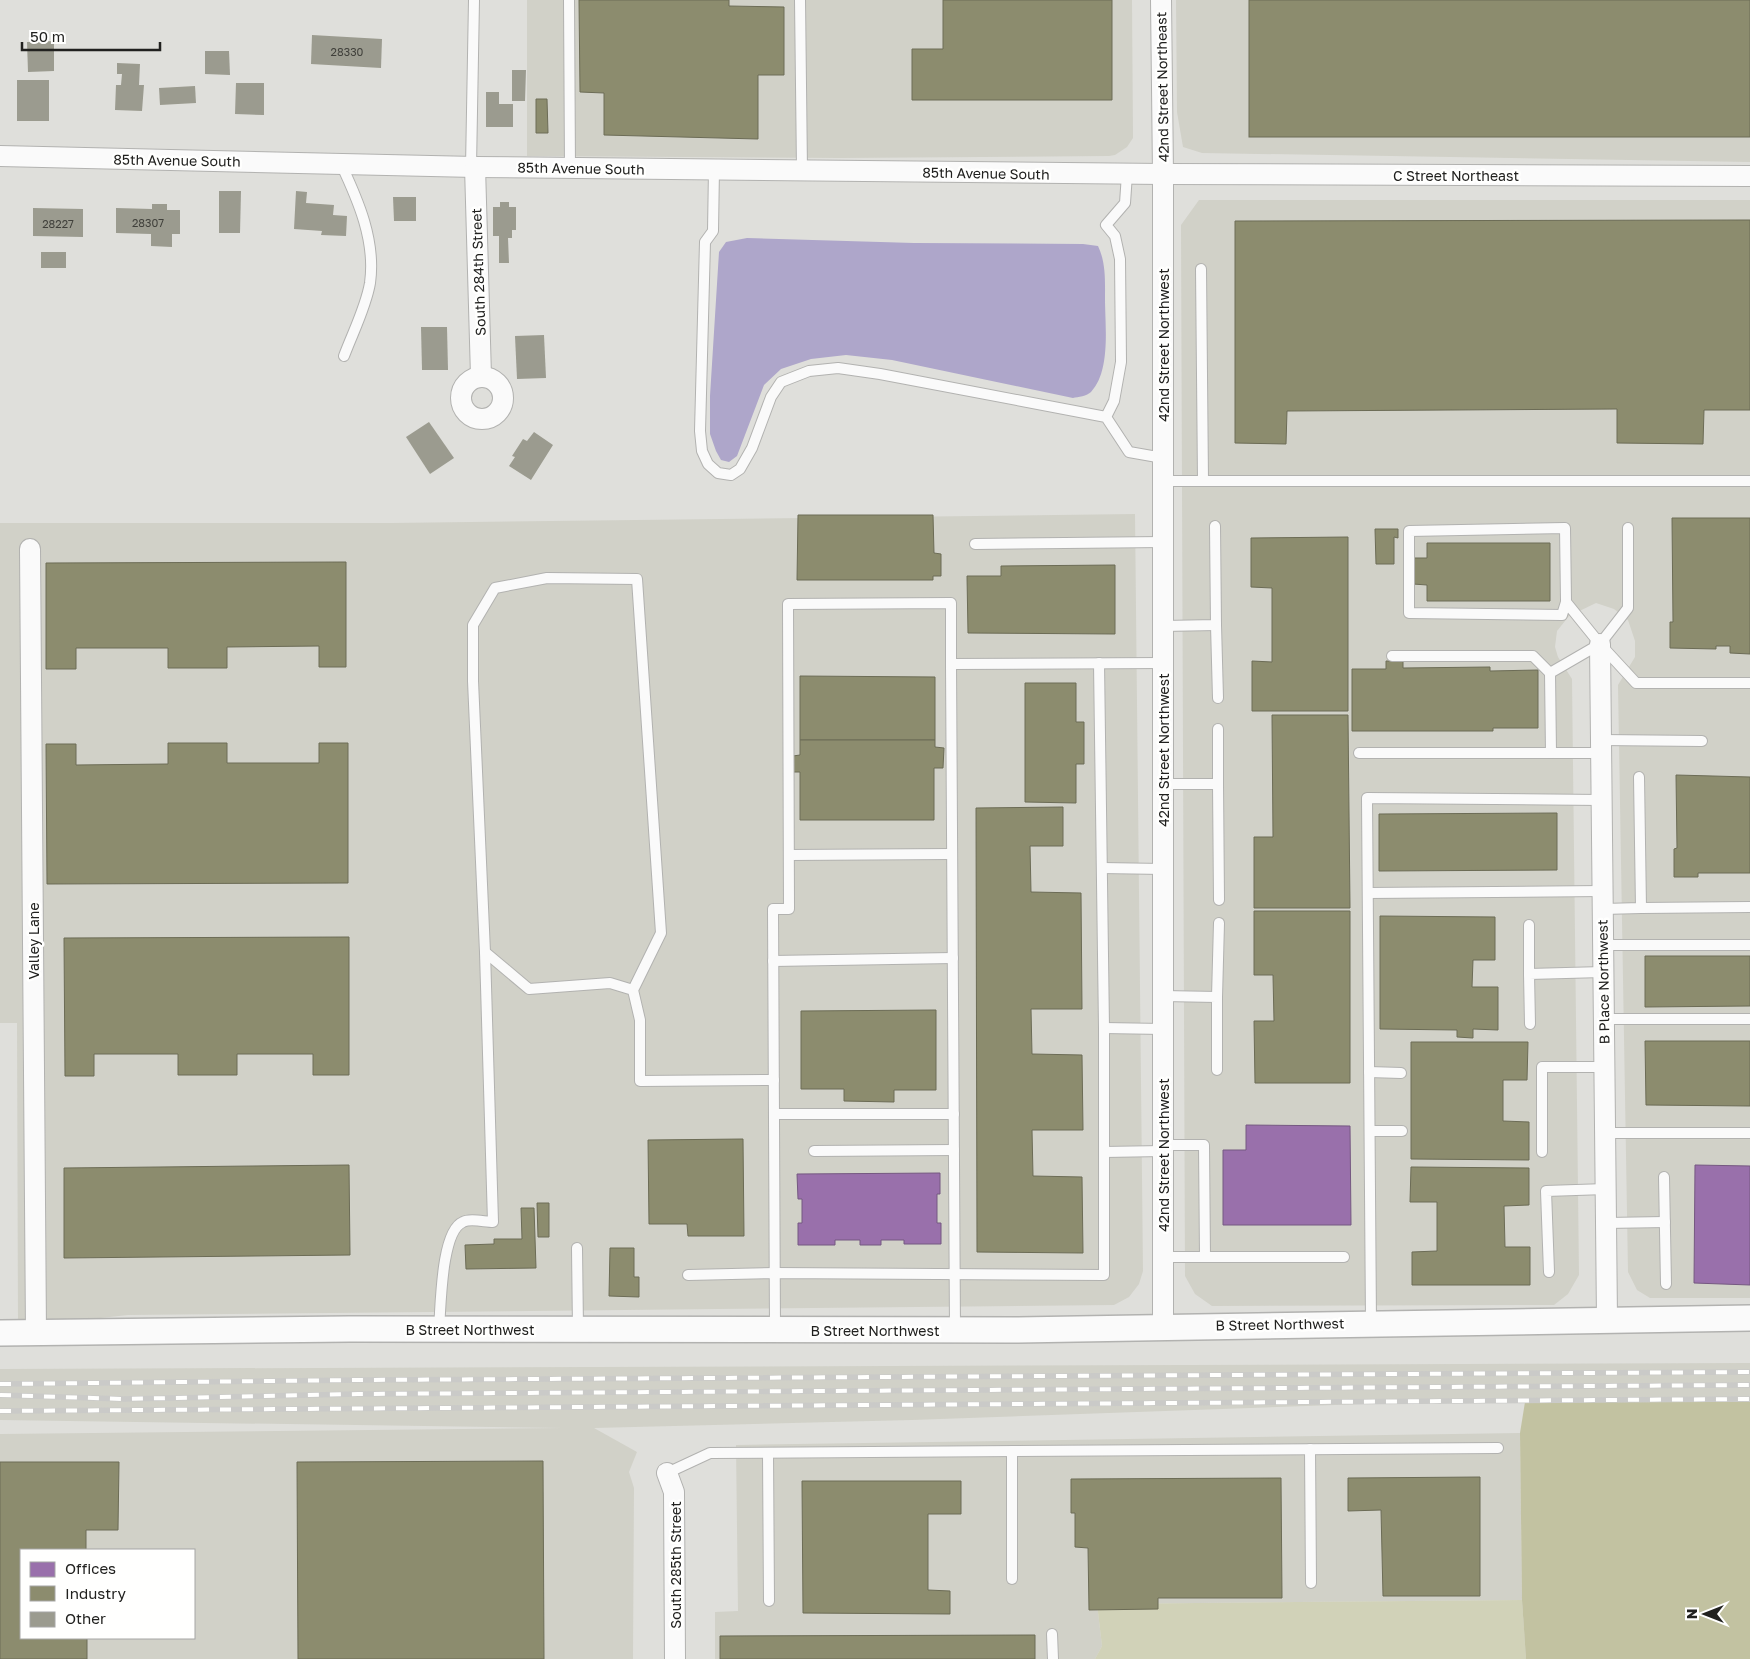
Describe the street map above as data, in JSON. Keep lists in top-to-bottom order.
{
  "streets": {
    "street": [
      "42nd Street Northeast",
      "85th Avenue South",
      "C Street Northeast",
      "South 284th Street",
      "42nd Street Northwest",
      "Valley Lane",
      "B Place Northwest",
      "B Street Northwest",
      "South 285th Street"
    ]
  },
  "crossings": [
    ["42nd Street Northeast", "85th Avenue South"],
    ["42nd Street Northeast", "C Street Northeast"],
    ["42nd Street Northeast", "42nd Street Northwest"],
    ["85th Avenue South", "C Street Northeast"],
    ["85th Avenue South", "South 284th Street"],
    ["85th Avenue South", "42nd Street Northwest"],
    ["C Street Northeast", "42nd Street Northwest"],
    ["42nd Street Northwest", "B Street Northwest"],
    ["Valley Lane", "B Street Northwest"],
    ["B Place Northwest", "B Street Northwest"]
  ],
  "house_numbers": ["28330", "28307", "28227"],
  "legend": ["Offices", "Industry", "Other"],
  "scale_bar": "50 m",
  "north": "left"
}
